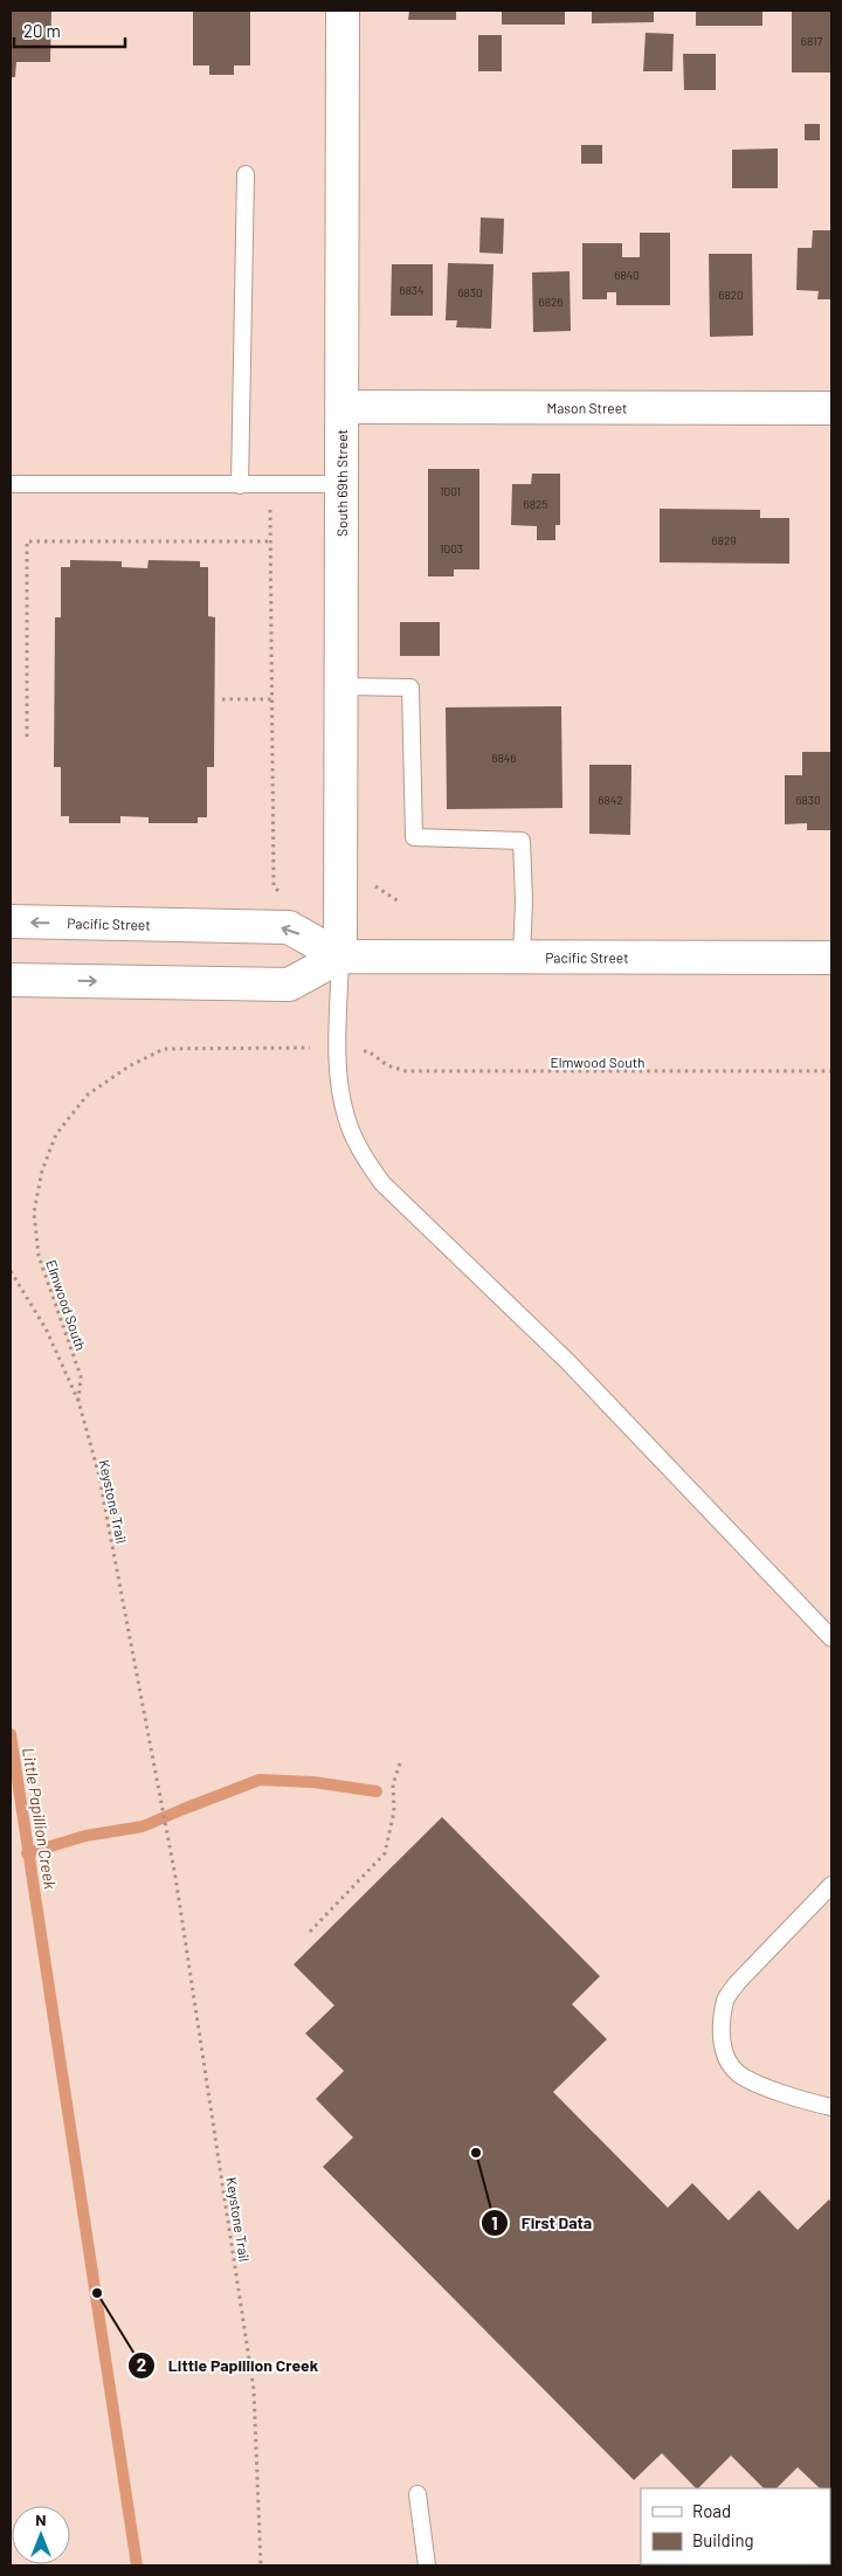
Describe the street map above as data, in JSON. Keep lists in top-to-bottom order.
{
  "streets": {
    "street": ["Mason Street", "South 69th Street", "Pacific Street"],
    "path": ["Elmwood South", "Keystone Trail"]
  },
  "crossings": [
    ["Mason Street", "South 69th Street"],
    ["South 69th Street", "Pacific Street"],
    ["Elmwood South", "Keystone Trail"]
  ],
  "water": ["Little Papillion Creek"],
  "places": ["First Data", "Little Papillion Creek"],
  "house_numbers": [
    "6817",
    "6840",
    "6834",
    "6830",
    "6820",
    "6826",
    "1001",
    "6825",
    "6829",
    "1003",
    "6846",
    "6842",
    "6830"
  ],
  "legend": ["Road", "Building"],
  "scale_bar": "20 m",
  "north": "top"
}
